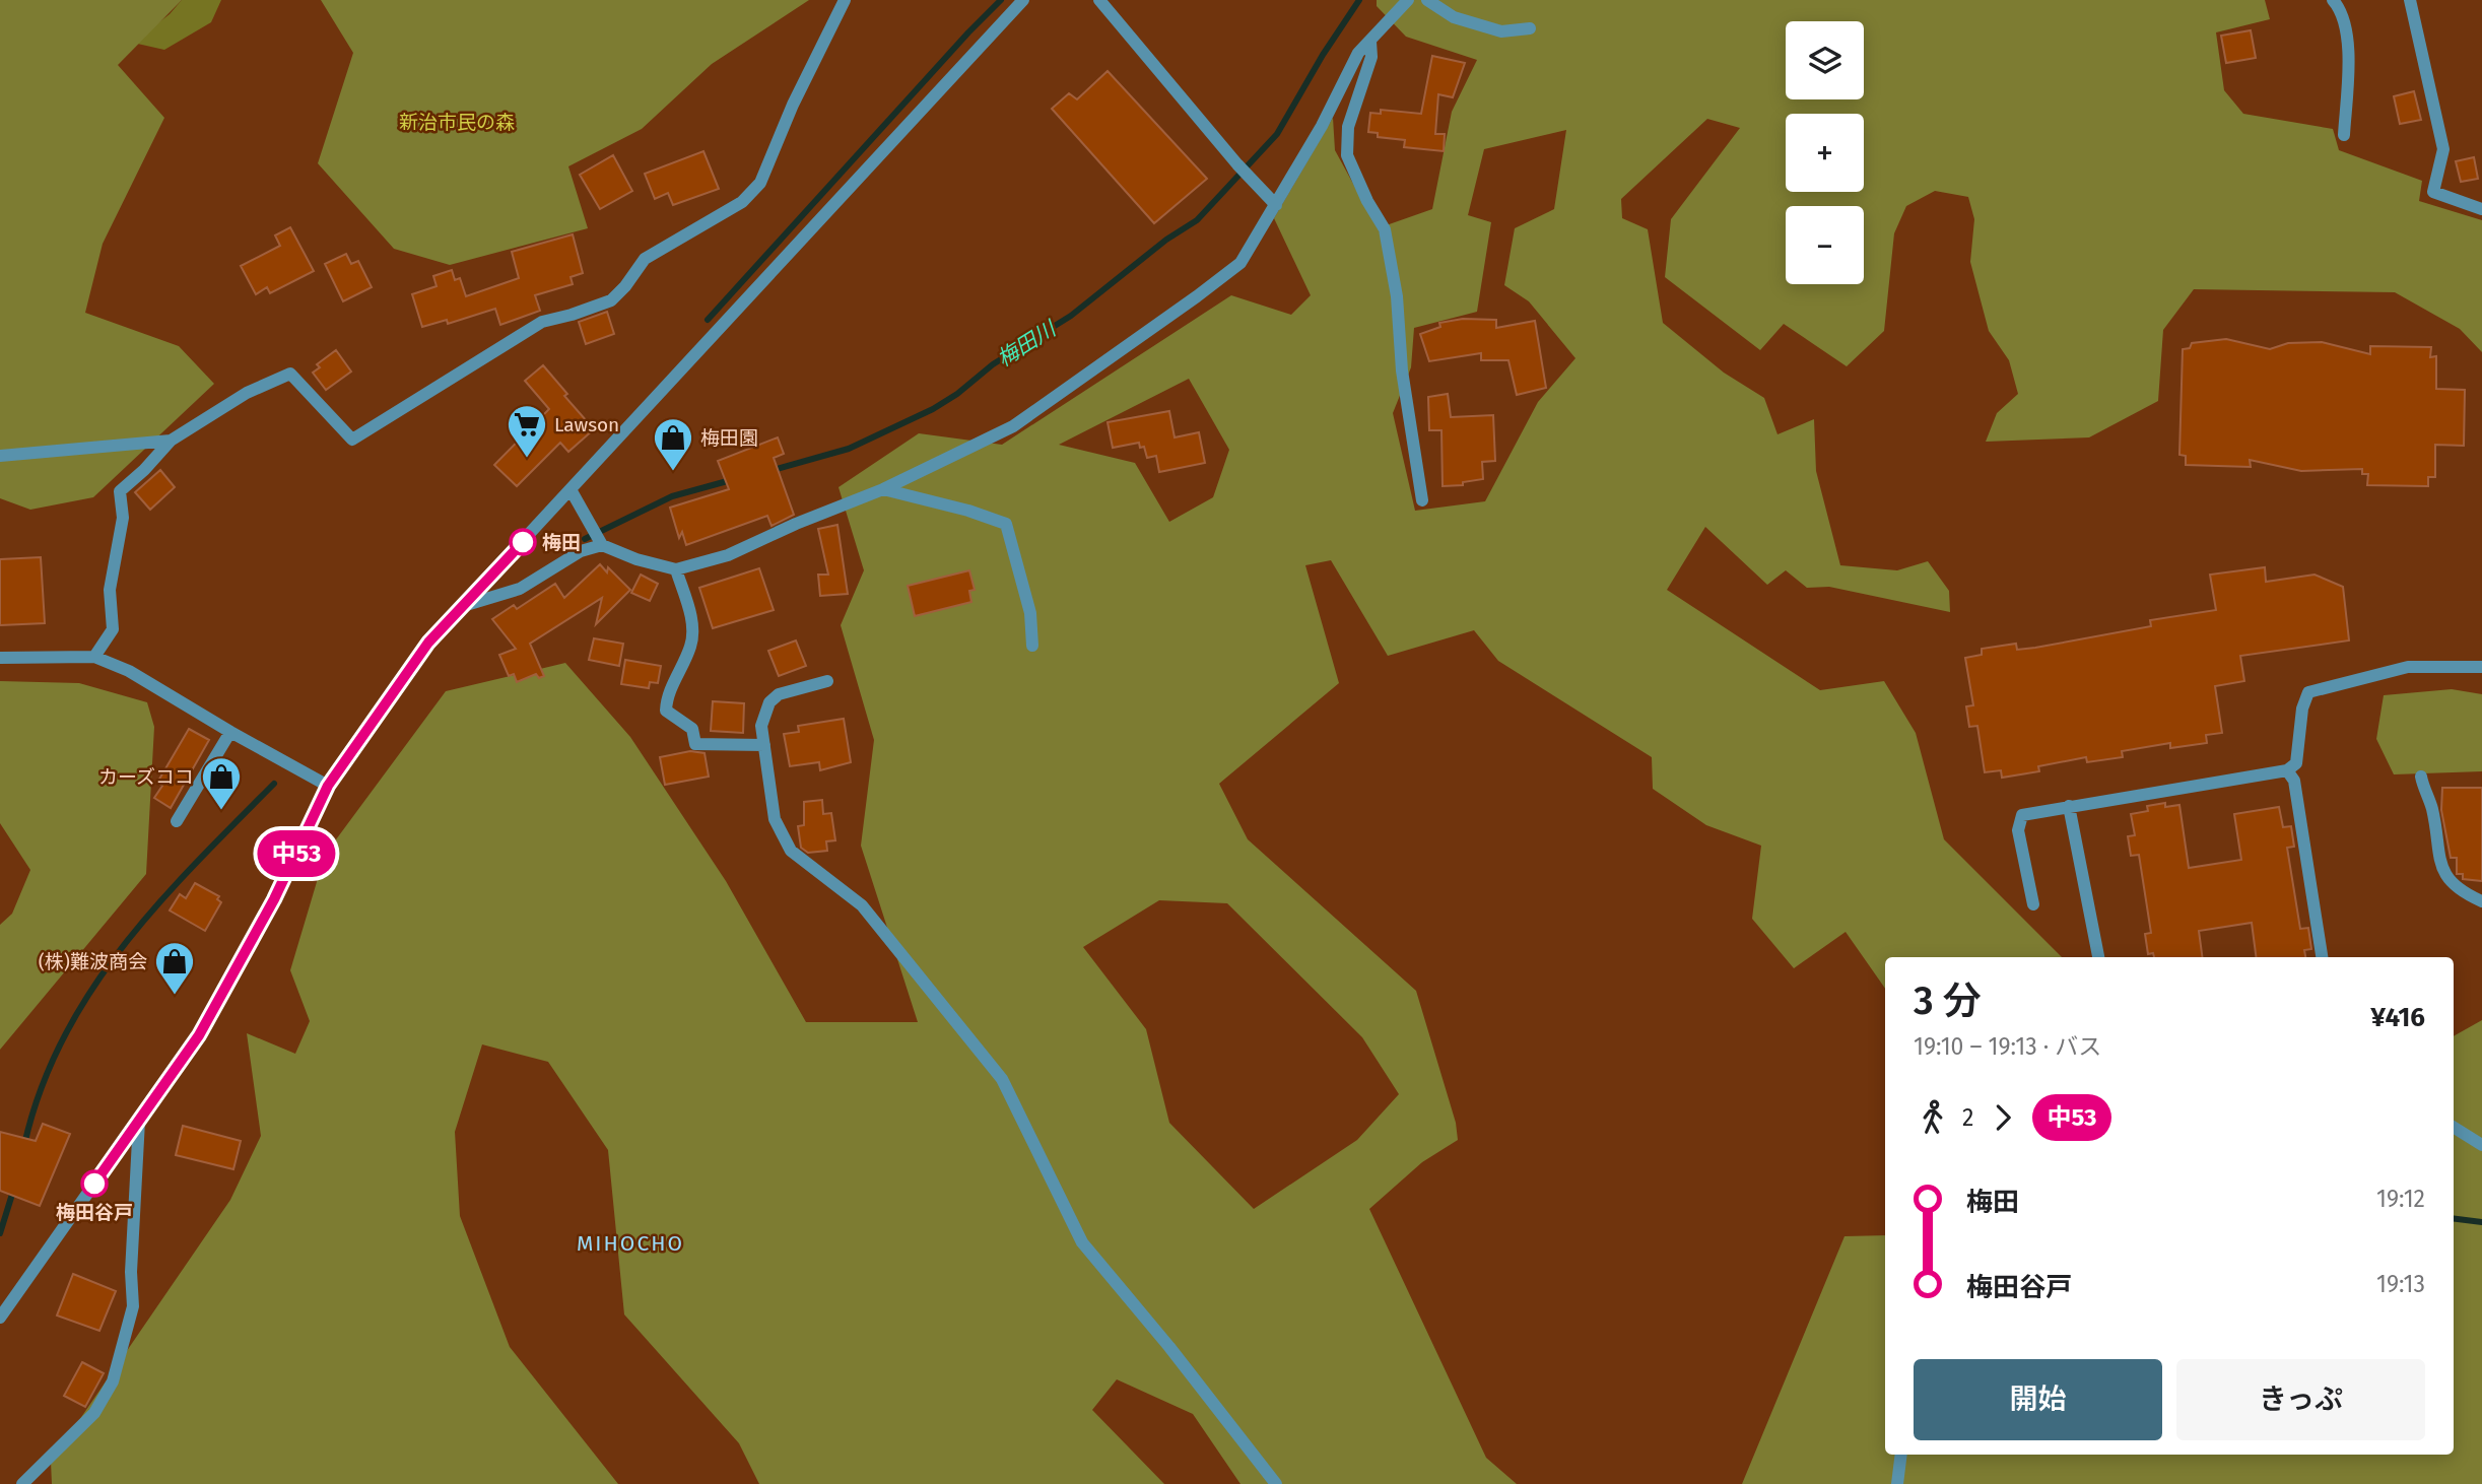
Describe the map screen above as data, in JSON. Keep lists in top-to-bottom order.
{
  "districts": ["MIHOCHO"],
  "water": ["梅田川"],
  "parks": ["新治市民の森"],
  "places": {
    "supermarket": ["Lawson"],
    "shop": ["梅田園", "カーズココ", "(株)難波商会"],
    "other": ["梅田", "梅田谷戸"]
  },
  "lines": ["bus line 中53"],
  "page": {
    "on_map": "中53",
    "map_buttons": ["+", "−"],
    "heading": ["3 分", "19:10 – 19:13 · バス", "¥416"],
    "legs": ["2", "中53"],
    "list": [
      {
        "name": "梅田",
        "value": "19:12"
      },
      {
        "name": "梅田谷戸",
        "value": "19:13"
      }
    ],
    "buttons": ["開始", "きっぷ"]
  }
}
